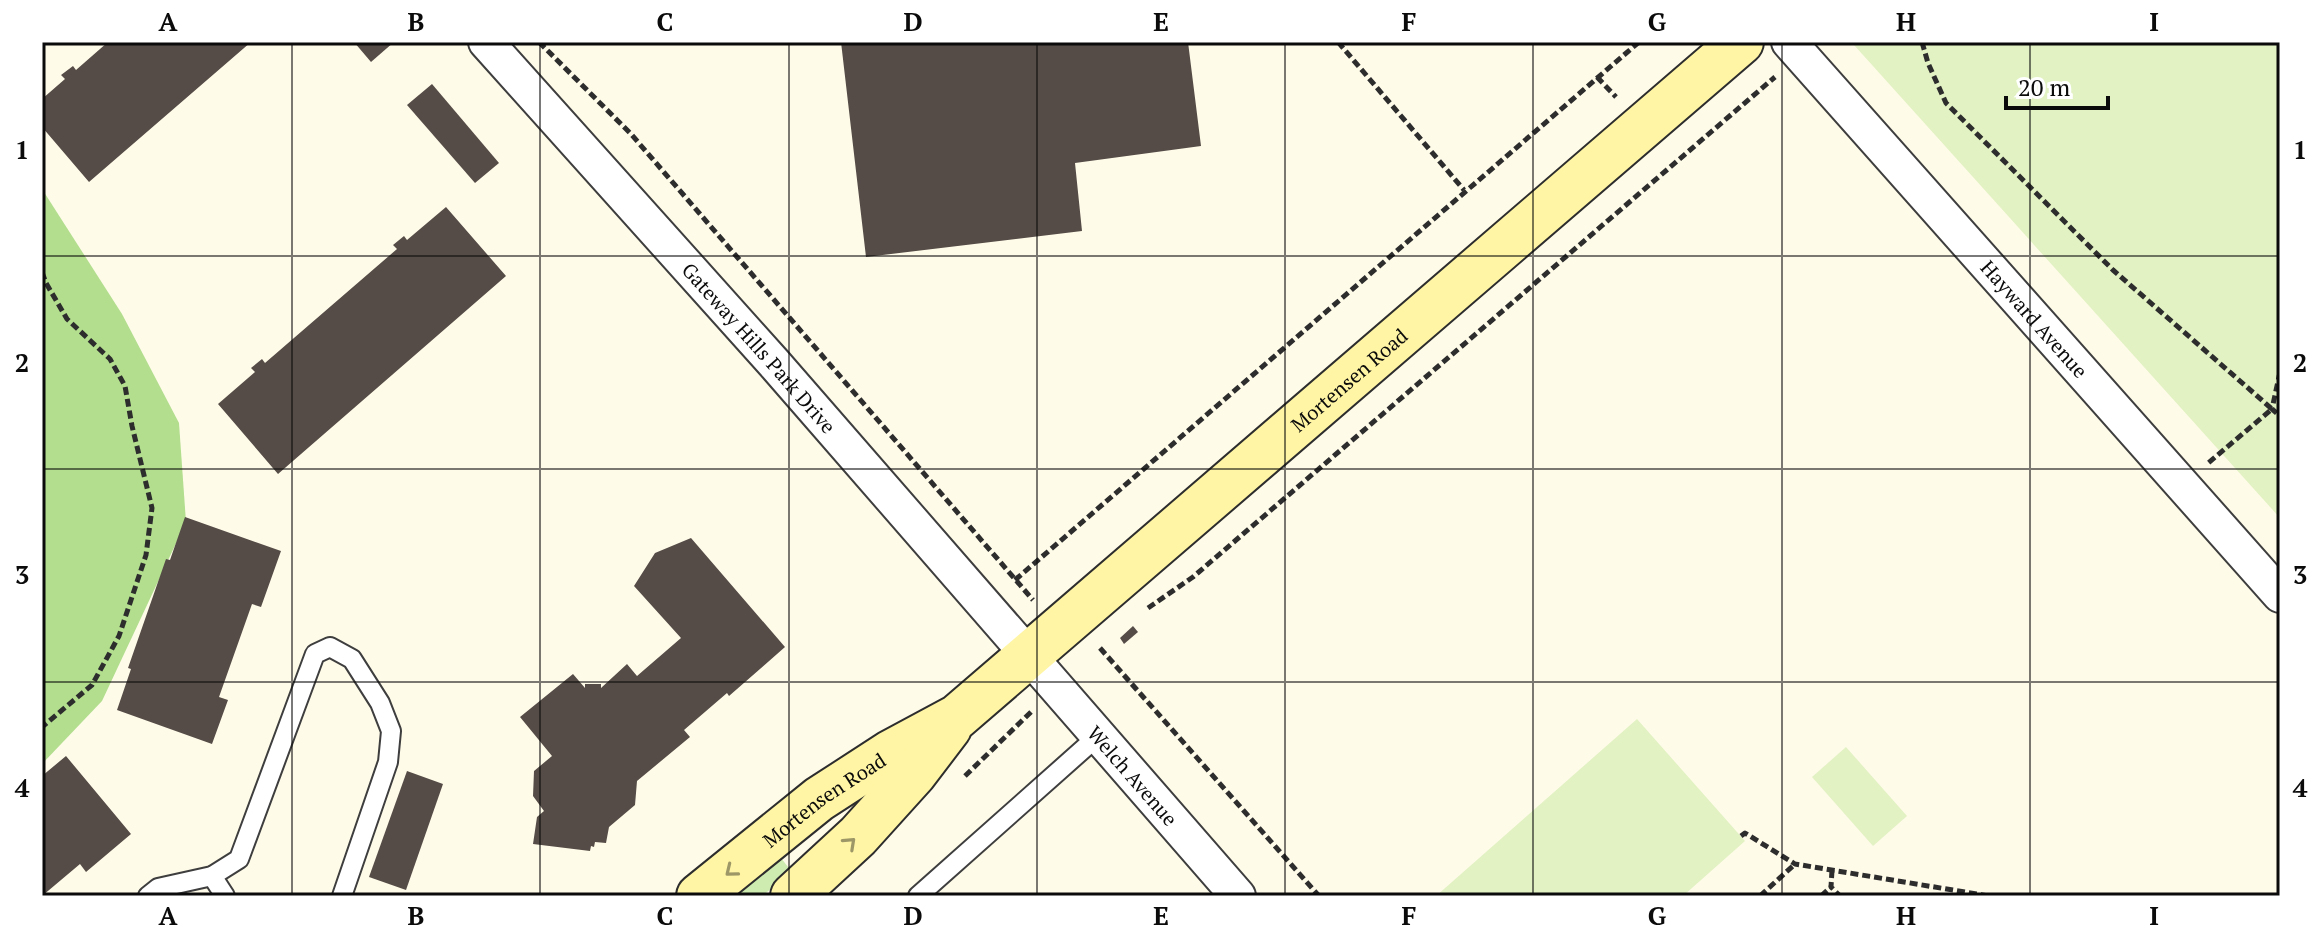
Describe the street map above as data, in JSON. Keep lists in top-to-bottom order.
{
  "streets": {
    "street": [
      "Hayward Avenue",
      "Gateway Hills Park Drive",
      "Mortensen Road",
      "Welch Avenue"
    ]
  },
  "crossings": [
    ["Gateway Hills Park Drive", "Mortensen Road"],
    ["Gateway Hills Park Drive", "Welch Avenue"],
    ["Mortensen Road", "Welch Avenue"]
  ],
  "scale_bar": "20 m",
  "grid": {
    "columns": [
      "A",
      "B",
      "C",
      "D",
      "E",
      "F",
      "G",
      "H",
      "I"
    ],
    "rows": [
      "1",
      "2",
      "3",
      "4"
    ]
  }
}
